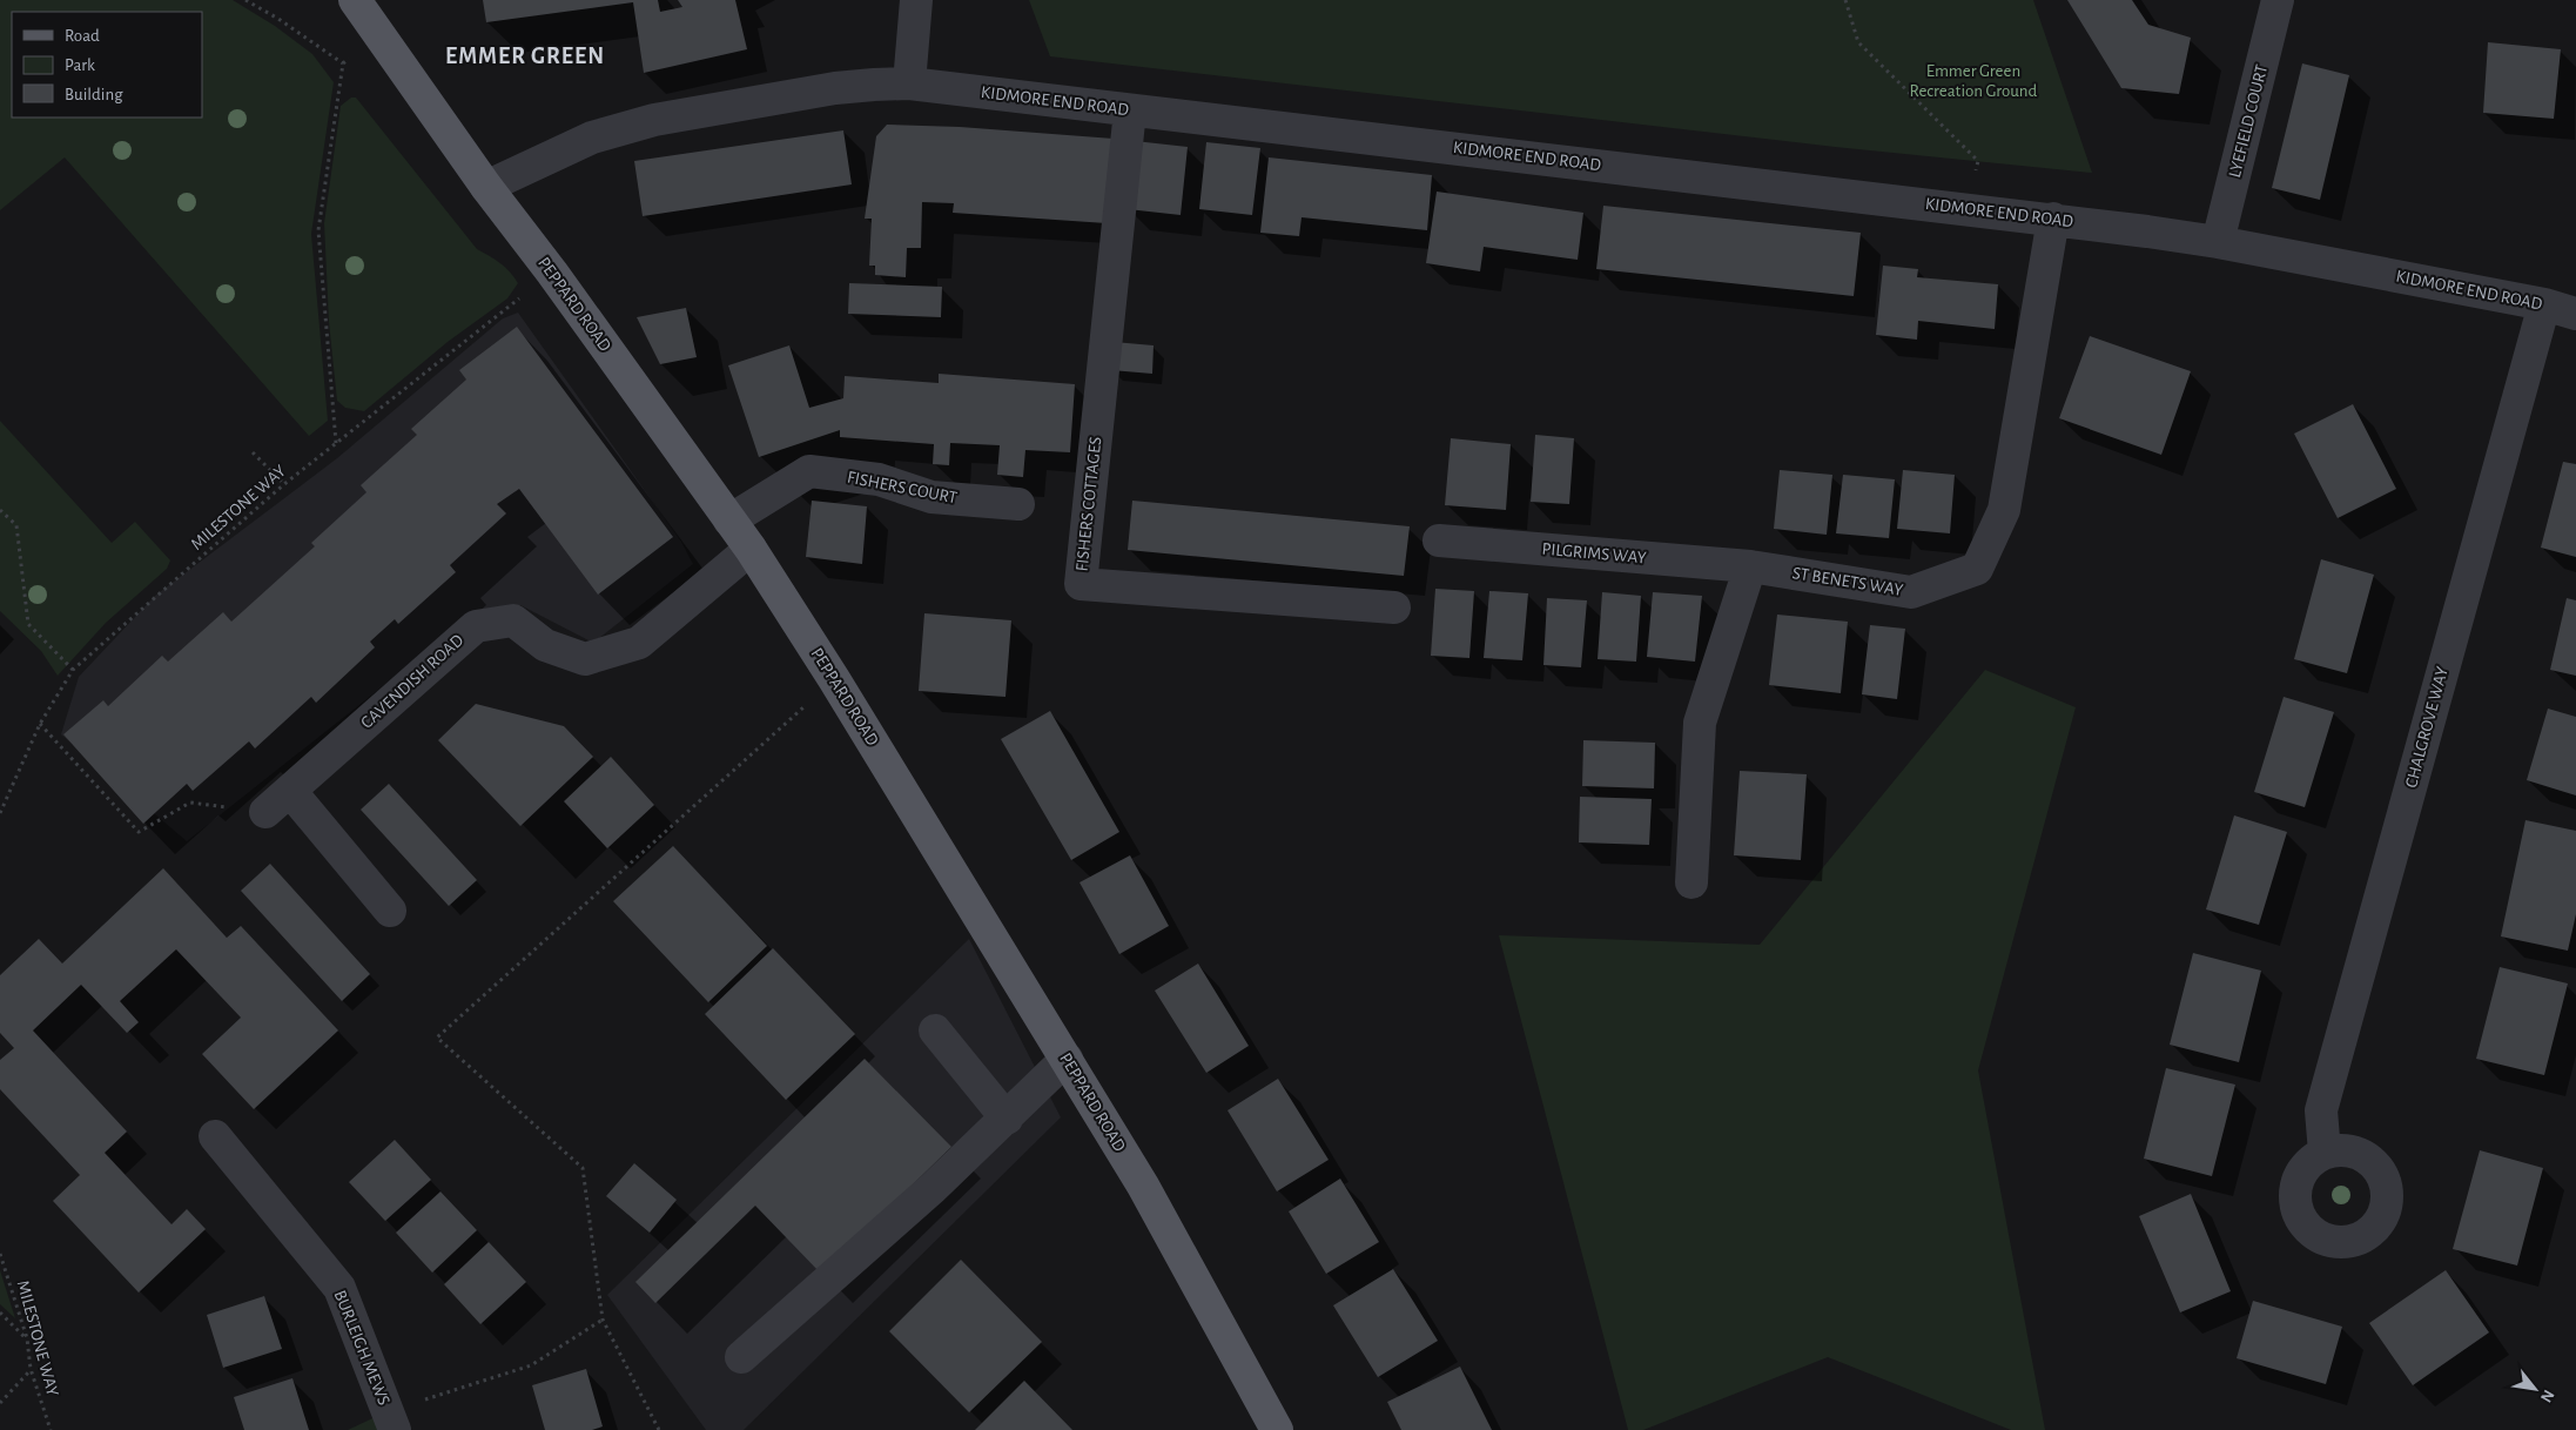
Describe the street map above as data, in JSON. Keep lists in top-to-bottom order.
{
  "streets": {
    "main road": ["PEPPARD ROAD"],
    "street": [
      "KIDMORE END ROAD",
      "LYEFIELD COURT",
      "FISHERS COURT",
      "FISHERS COTTAGES",
      "PILGRIMS WAY",
      "ST BENETS WAY",
      "CAVENDISH ROAD",
      "CHALGROVE WAY",
      "BURLEIGH MEWS"
    ],
    "path": ["MILESTONE WAY"]
  },
  "crossings": [
    ["KIDMORE END ROAD", "LYEFIELD COURT"],
    ["KIDMORE END ROAD", "PEPPARD ROAD"],
    ["KIDMORE END ROAD", "FISHERS COTTAGES"],
    ["KIDMORE END ROAD", "ST BENETS WAY"],
    ["KIDMORE END ROAD", "CHALGROVE WAY"],
    ["PEPPARD ROAD", "FISHERS COURT"],
    ["PEPPARD ROAD", "MILESTONE WAY"],
    ["PEPPARD ROAD", "CAVENDISH ROAD"],
    ["PILGRIMS WAY", "ST BENETS WAY"]
  ],
  "districts": ["EMMER GREEN"],
  "parks": ["Emmer Green Recreation Ground"],
  "legend": ["Road", "Park", "Building"],
  "north": "bottom right"
}
